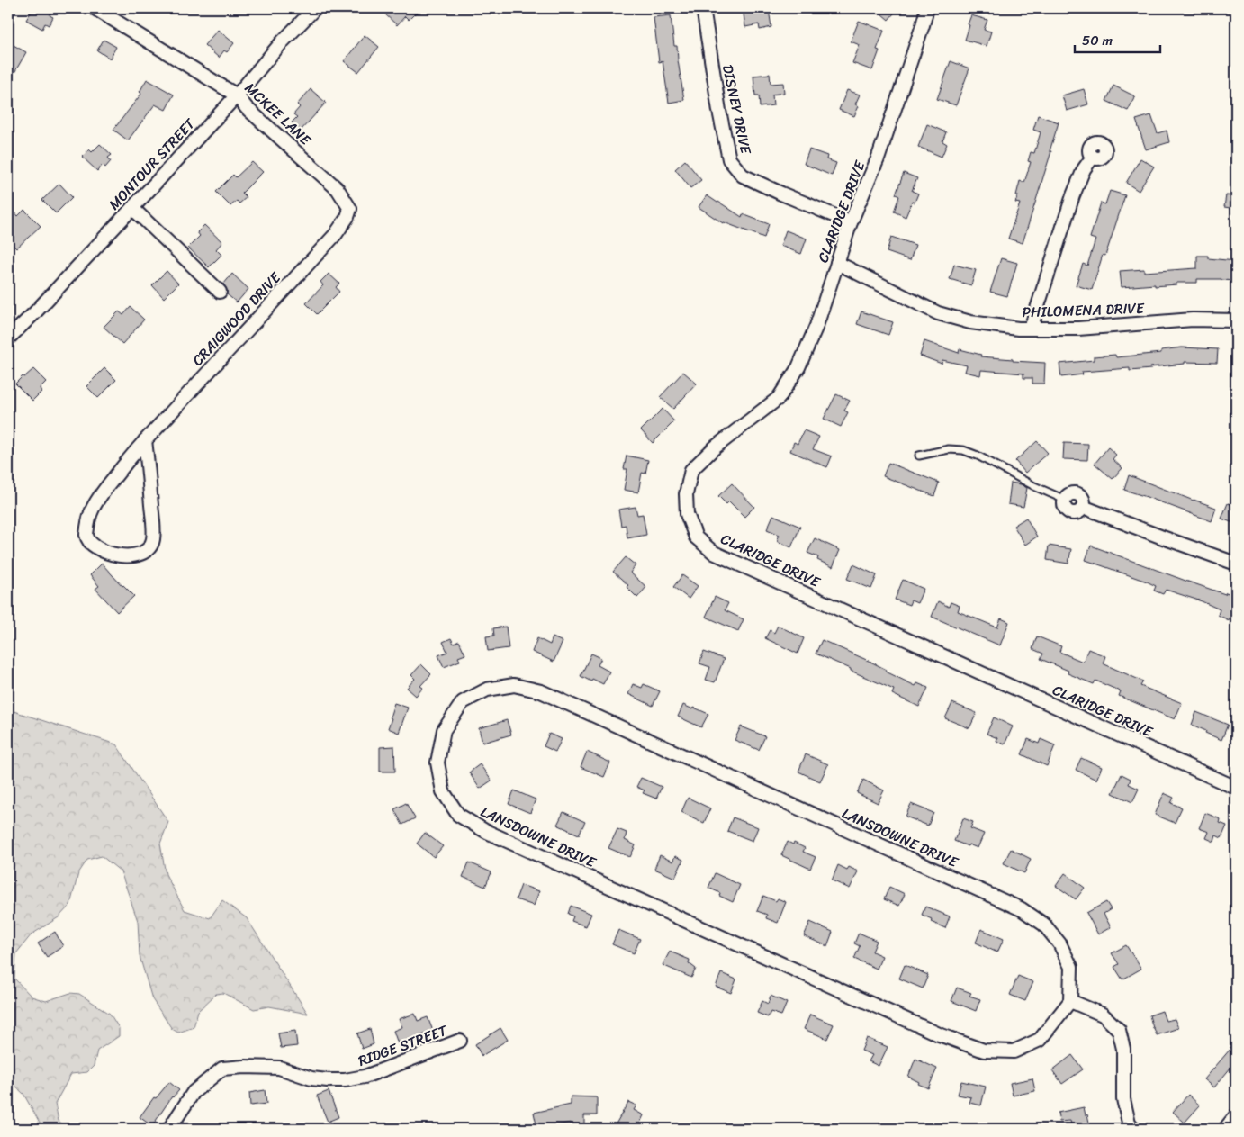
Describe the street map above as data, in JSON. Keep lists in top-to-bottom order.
{
  "streets": {
    "street": [
      "DISNEY DRIVE",
      "MCKEE LANE",
      "MONTOUR STREET",
      "CLARIDGE DRIVE",
      "PHILOMENA DRIVE",
      "CRAIGWOOD DRIVE",
      "LANSDOWNE DRIVE",
      "RIDGE STREET"
    ]
  },
  "crossings": [
    ["DISNEY DRIVE", "CLARIDGE DRIVE"],
    ["MCKEE LANE", "MONTOUR STREET"],
    ["MCKEE LANE", "CRAIGWOOD DRIVE"],
    ["CLARIDGE DRIVE", "PHILOMENA DRIVE"]
  ],
  "scale_bar": "50 m"
}
